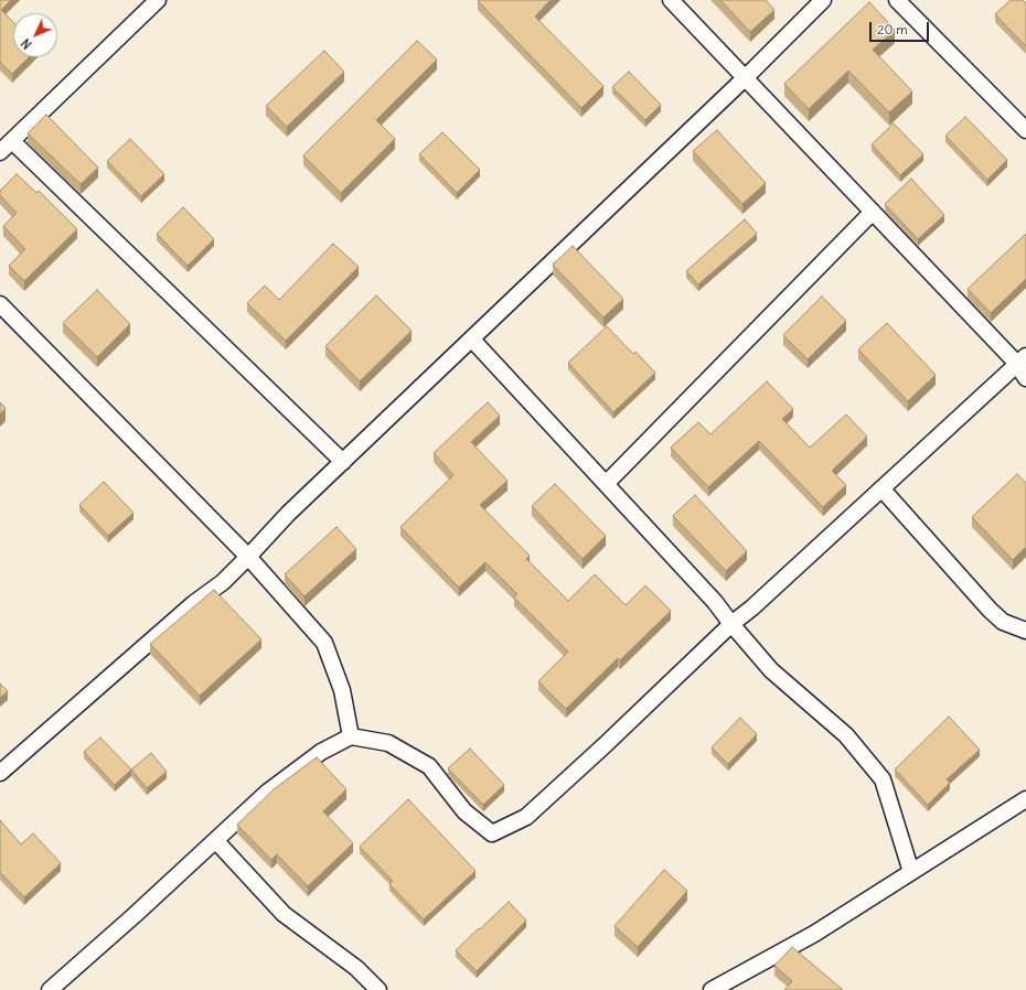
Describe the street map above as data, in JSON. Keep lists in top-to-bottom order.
{
  "scale_bar": "20 m",
  "north": "bottom left"
}
